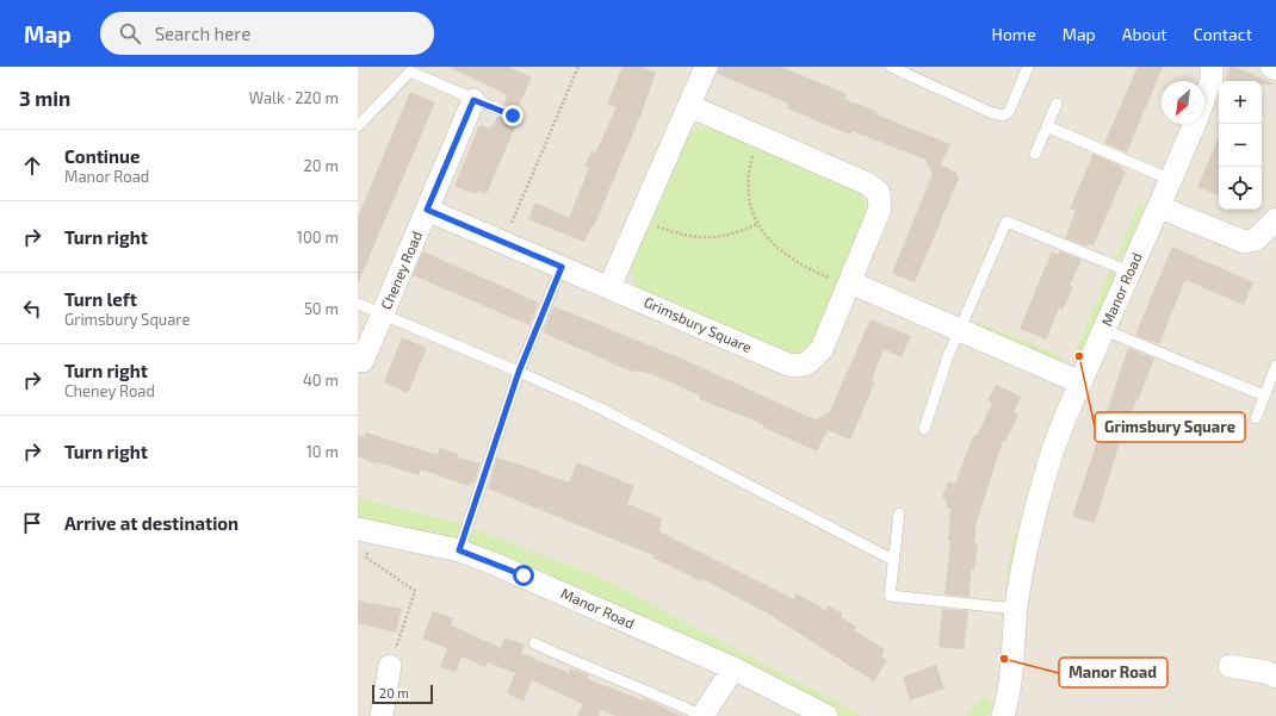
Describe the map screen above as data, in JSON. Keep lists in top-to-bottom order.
{
  "streets": {
    "street": ["Cheney Road", "Manor Road", "Grimsbury Square"]
  },
  "crossings": [
    ["Cheney Road", "Grimsbury Square"]
  ],
  "places": ["Grimsbury Square", "Manor Road"],
  "scale_bar": "20 m",
  "north": "bottom left",
  "page": {
    "header": "Map",
    "search": "Search here",
    "nav": [
      "Home",
      "Map",
      "About",
      "Contact"
    ],
    "heading": ["3 min", "Walk · 220 m"],
    "map_buttons": ["+", "−"],
    "list": [
      ["Continue", "Manor Road", "20 m"],
      ["Turn right", "100 m"],
      ["Turn left", "Grimsbury Square", "50 m"],
      ["Turn right", "Cheney Road", "40 m"],
      ["Turn right", "10 m"],
      "Arrive at destination"
    ],
    "scale": "20 m"
  }
}
